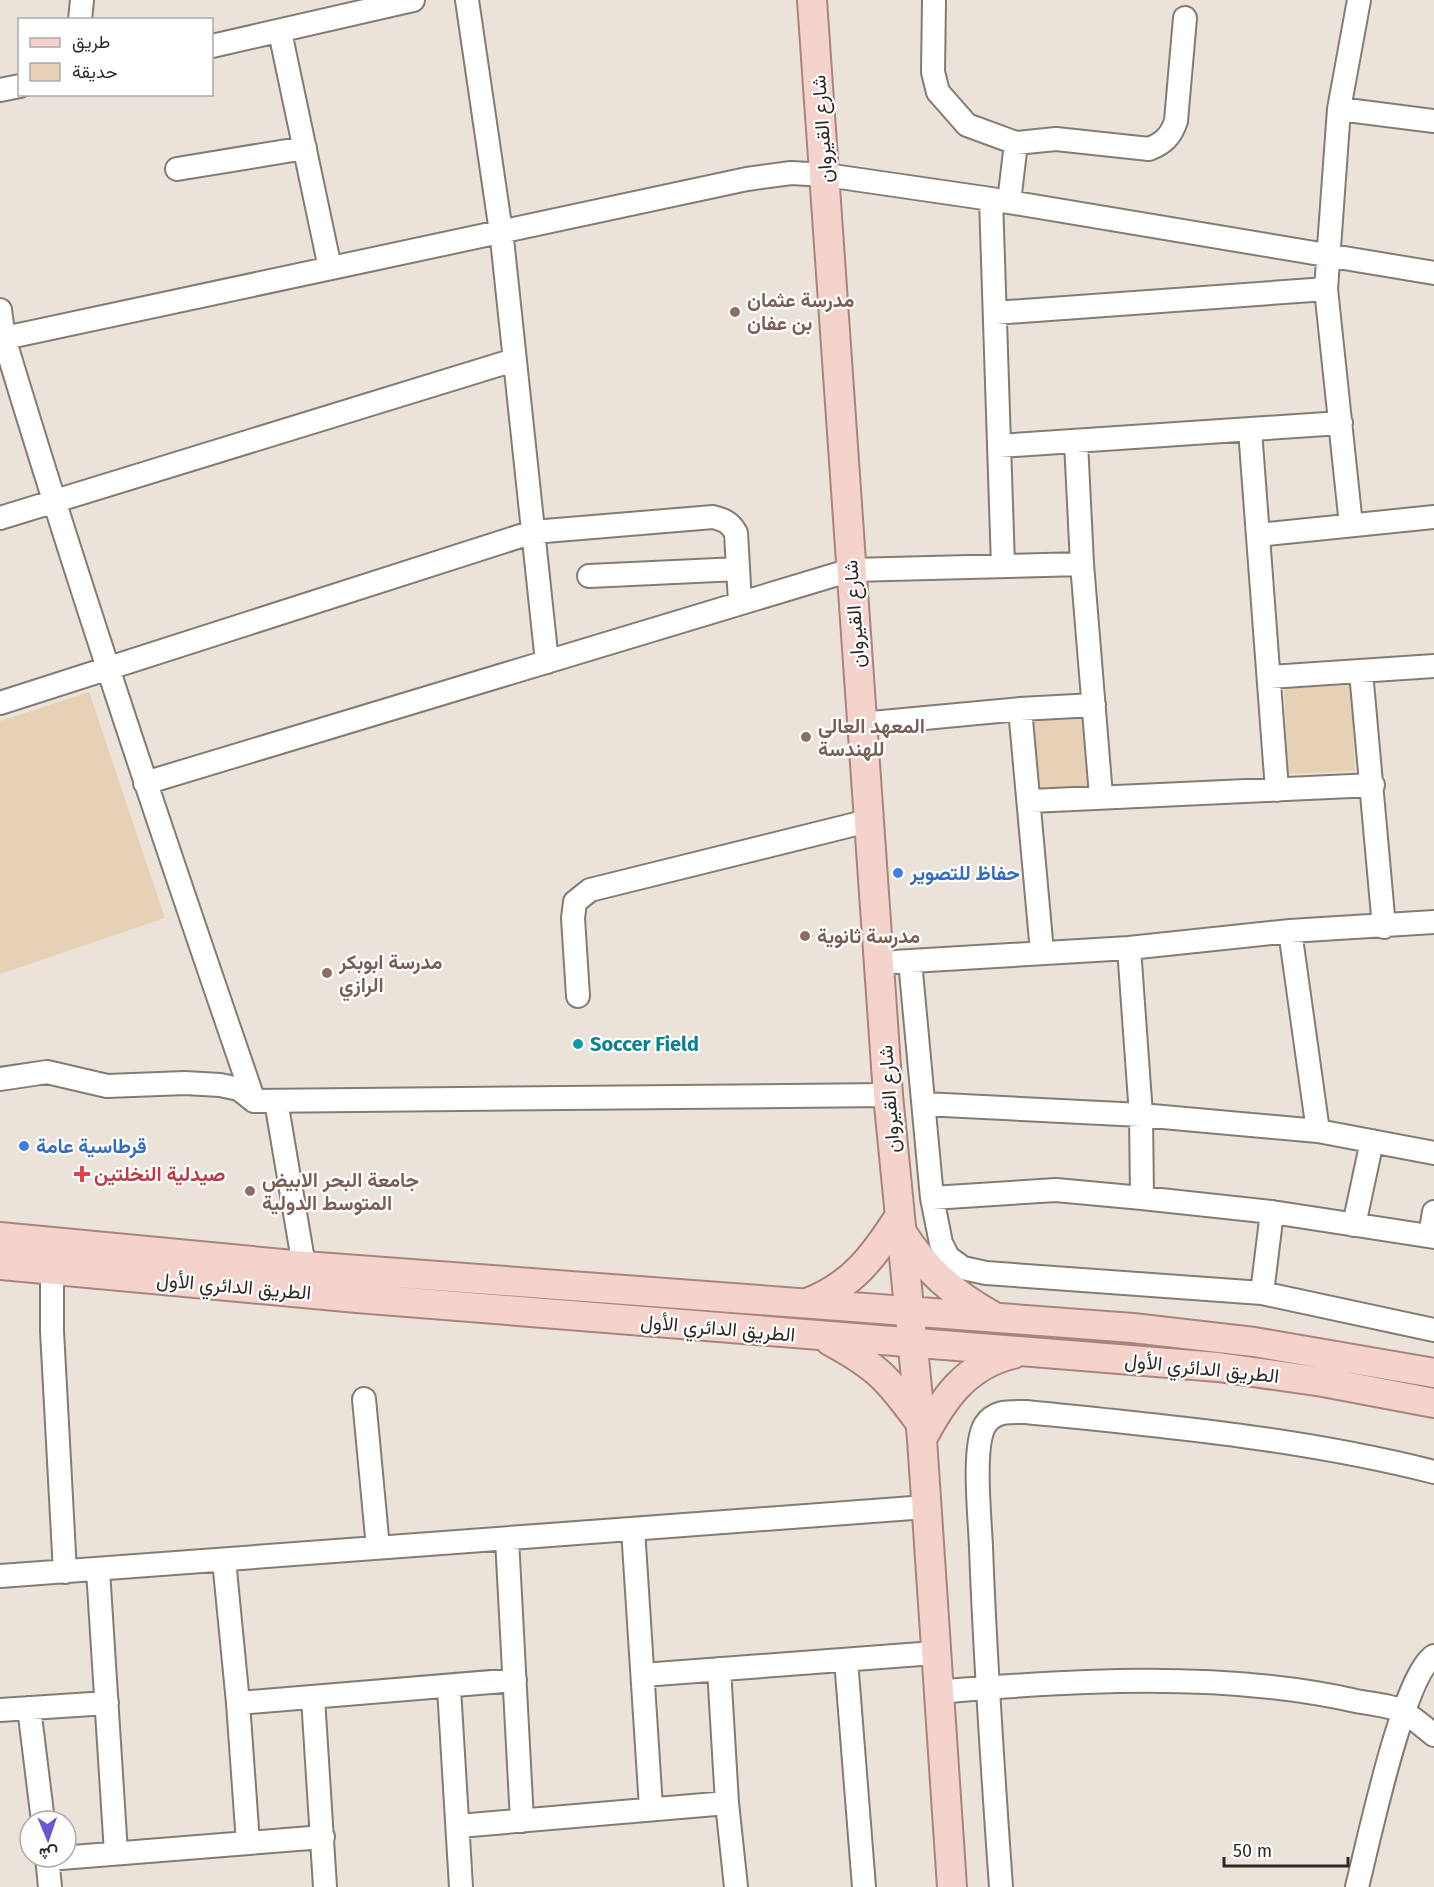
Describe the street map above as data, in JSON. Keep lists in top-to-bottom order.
{
  "streets": {
    "main road": ["شارع القيروان", "الطريق الدائري الأول"]
  },
  "crossings": [
    ["شارع القيروان", "الطريق الدائري الأول"]
  ],
  "places": {
    "other": [
      "مدرسة عثمان بن عفان",
      "المعهد العالي للهندسة",
      "حفاظ للتصوير",
      "مدرسة ثانوية",
      "مدرسة ابوبكر الرازي",
      "Soccer Field",
      "قرطاسية عامة",
      "جامعة البحر الابيض المتوسط الدولية"
    ],
    "health": ["صيدلية النخلتين"]
  },
  "legend": ["طريق", "حديقة"],
  "scale_bar": "50 m",
  "north": "bottom"
}
